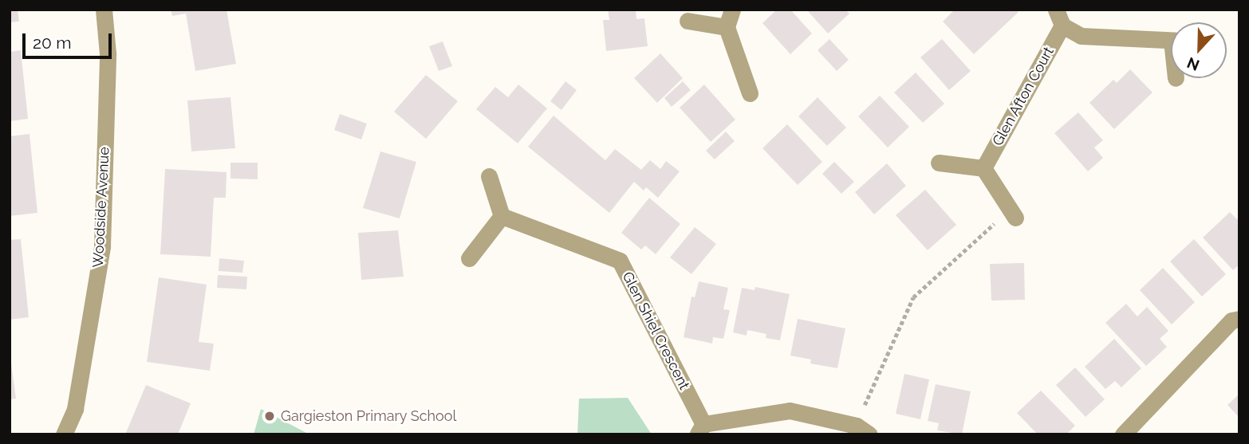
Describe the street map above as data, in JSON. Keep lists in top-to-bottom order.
{
  "streets": {
    "street": ["Glen Afton Court", "Woodside Avenue", "Glen Shiel Crescent"]
  },
  "places": ["Gargieston Primary School"],
  "scale_bar": "20 m",
  "north": "bottom"
}
